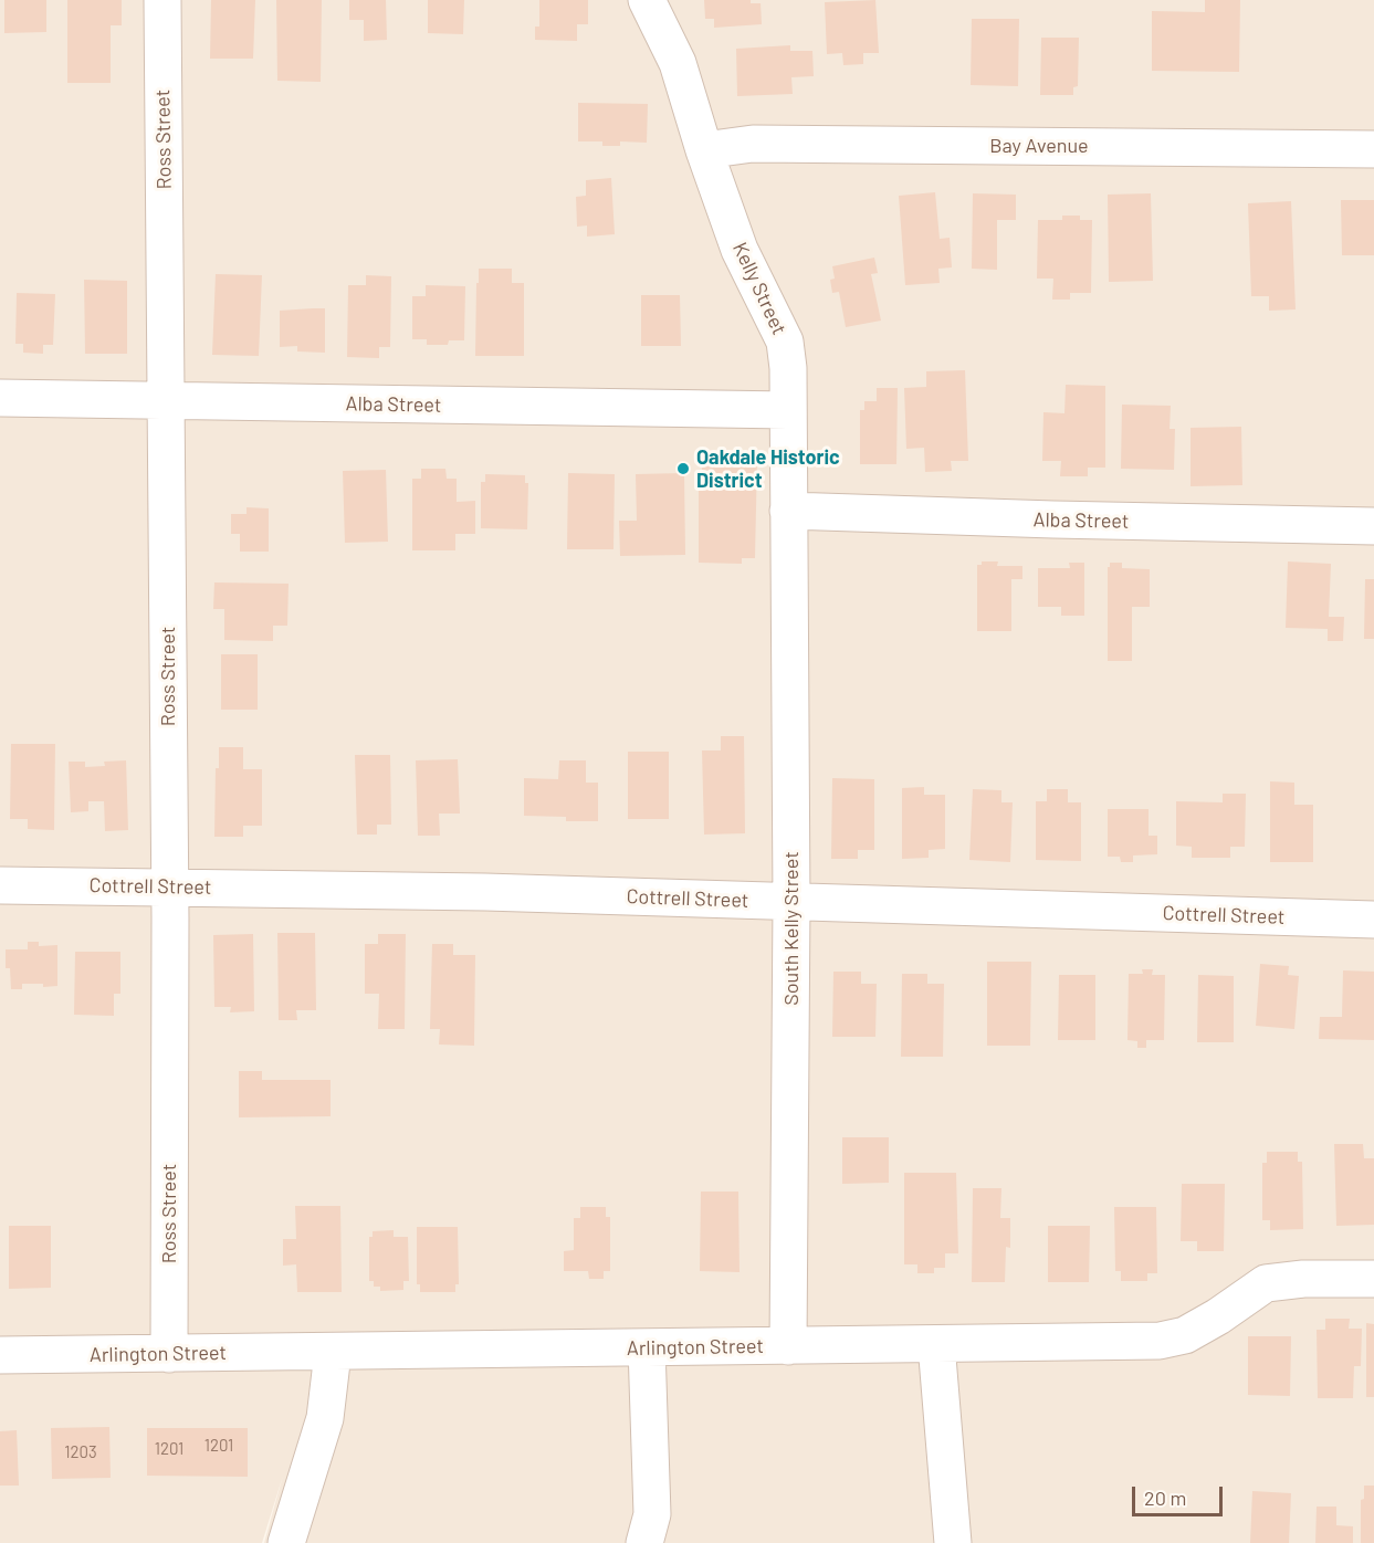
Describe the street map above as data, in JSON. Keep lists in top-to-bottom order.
{
  "streets": {
    "street": [
      "Ross Street",
      "Bay Avenue",
      "Kelly Street",
      "Alba Street",
      "Cottrell Street",
      "South Kelly Street",
      "Arlington Street"
    ]
  },
  "crossings": [
    ["Ross Street", "Alba Street"],
    ["Ross Street", "Cottrell Street"],
    ["Ross Street", "Arlington Street"],
    ["Bay Avenue", "Kelly Street"],
    ["Kelly Street", "Alba Street"],
    ["Kelly Street", "South Kelly Street"],
    ["Alba Street", "South Kelly Street"],
    ["Cottrell Street", "South Kelly Street"],
    ["South Kelly Street", "Arlington Street"]
  ],
  "places": ["Oakdale Historic District"],
  "house_numbers": ["1201", "1201", "1203"],
  "scale_bar": "20 m"
}
